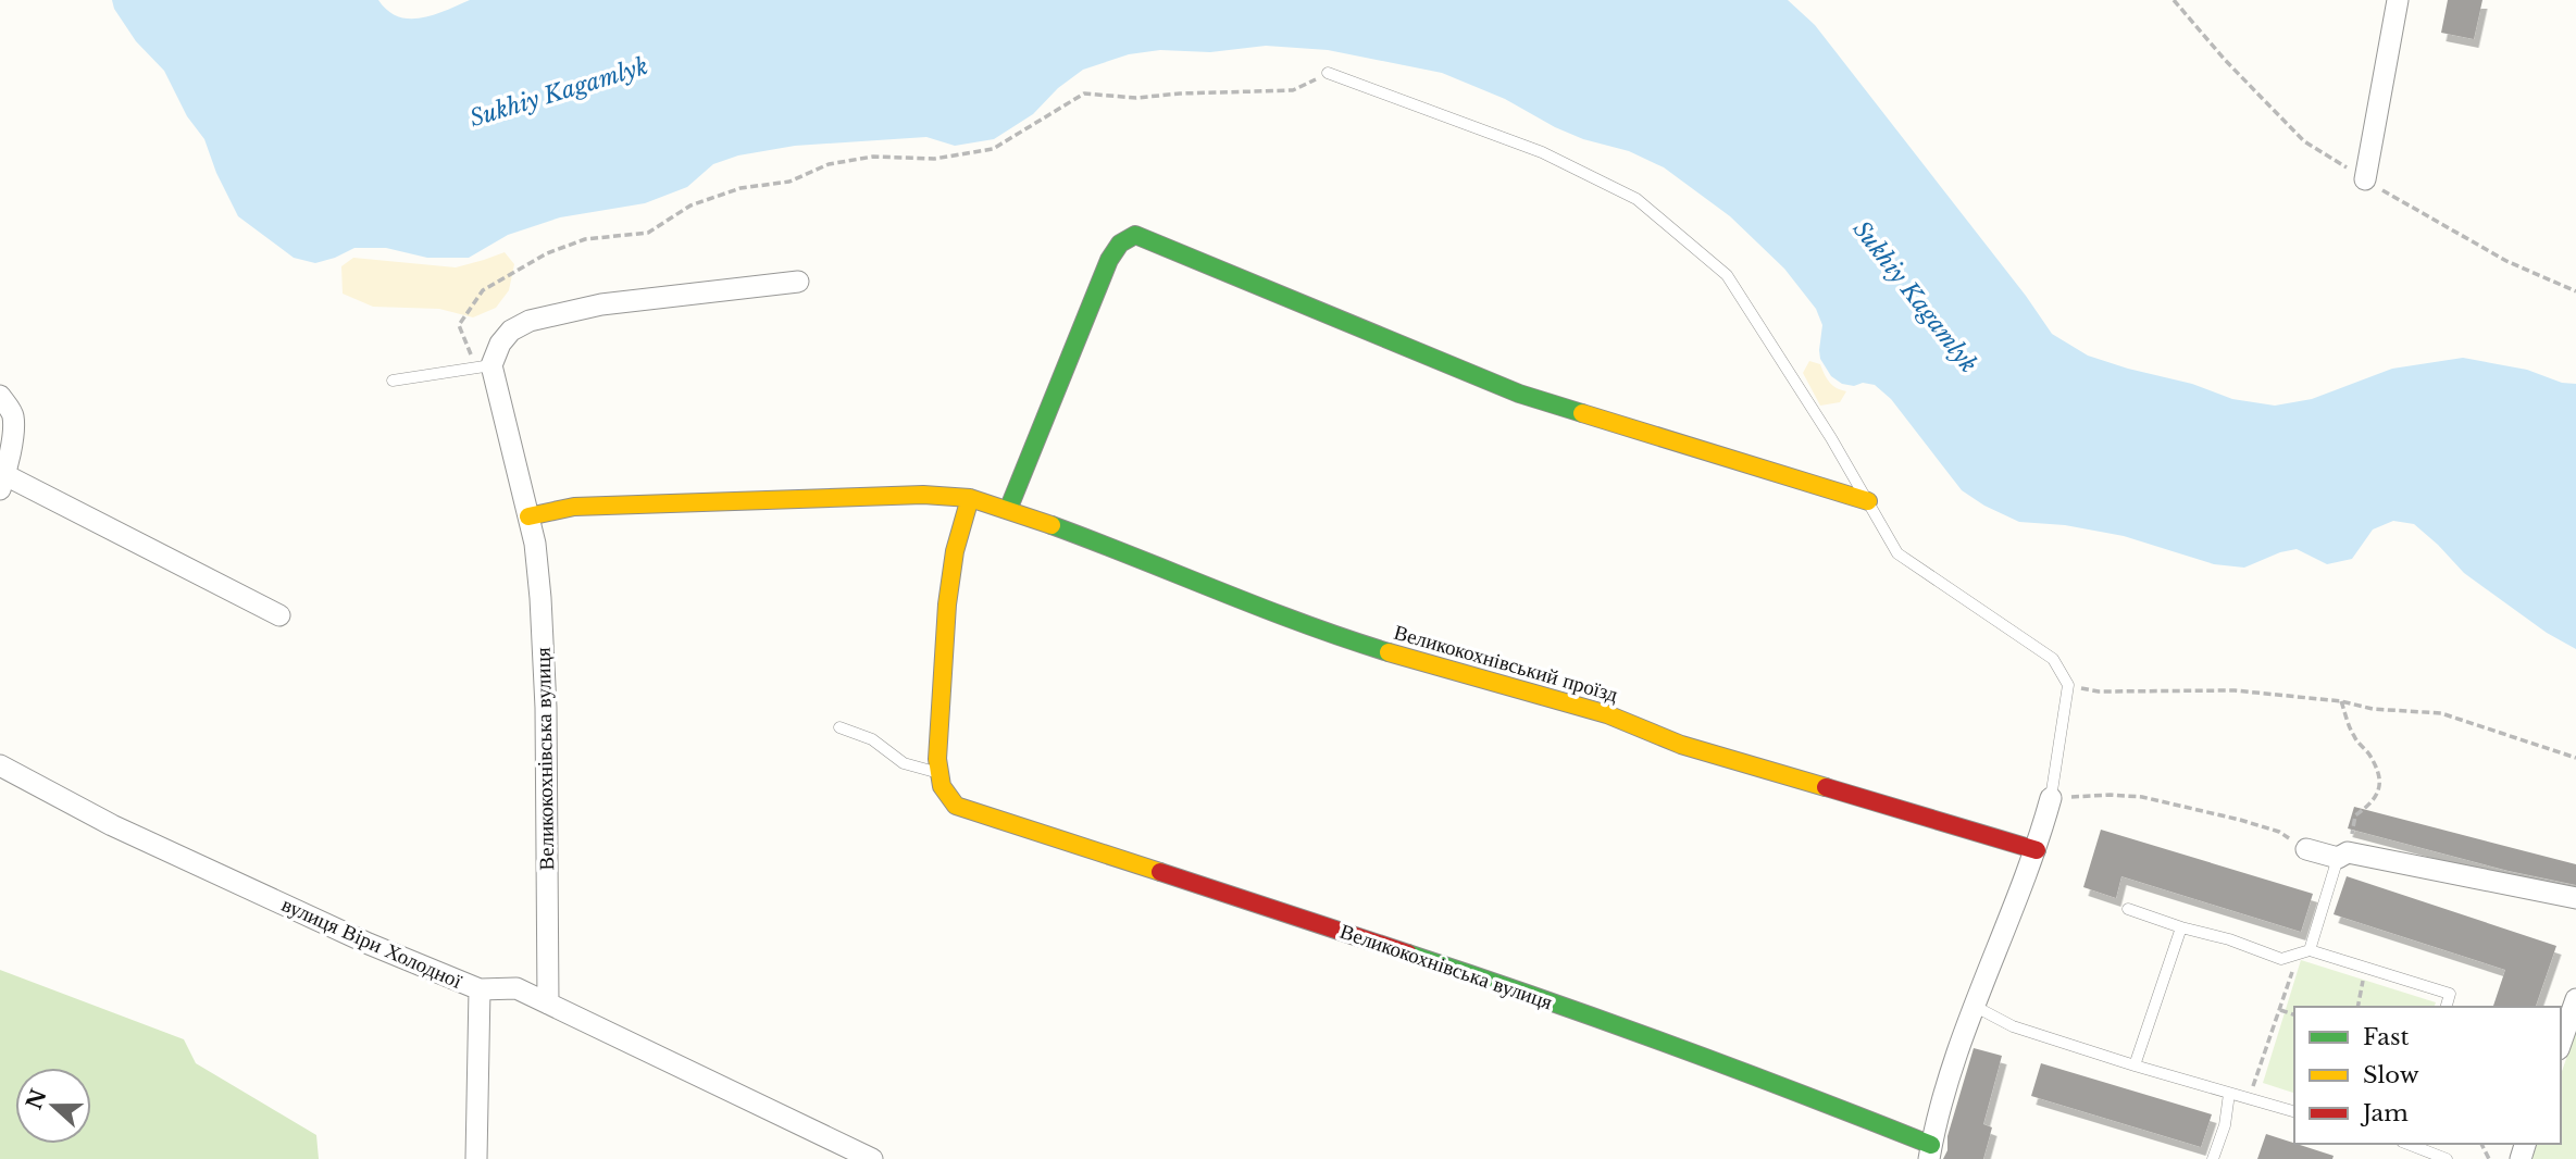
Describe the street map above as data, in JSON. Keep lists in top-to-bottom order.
{
  "streets": {
    "street": ["Великокохнівський проїзд", "Великокохнівська вулиця", "вулиця Віри Холодної"]
  },
  "crossings": [
    ["Великокохнівська вулиця", "вулиця Віри Холодної"]
  ],
  "water": ["Sukhiy Kagamlyk"],
  "legend": ["Fast", "Slow", "Jam"],
  "north": "left"
}
